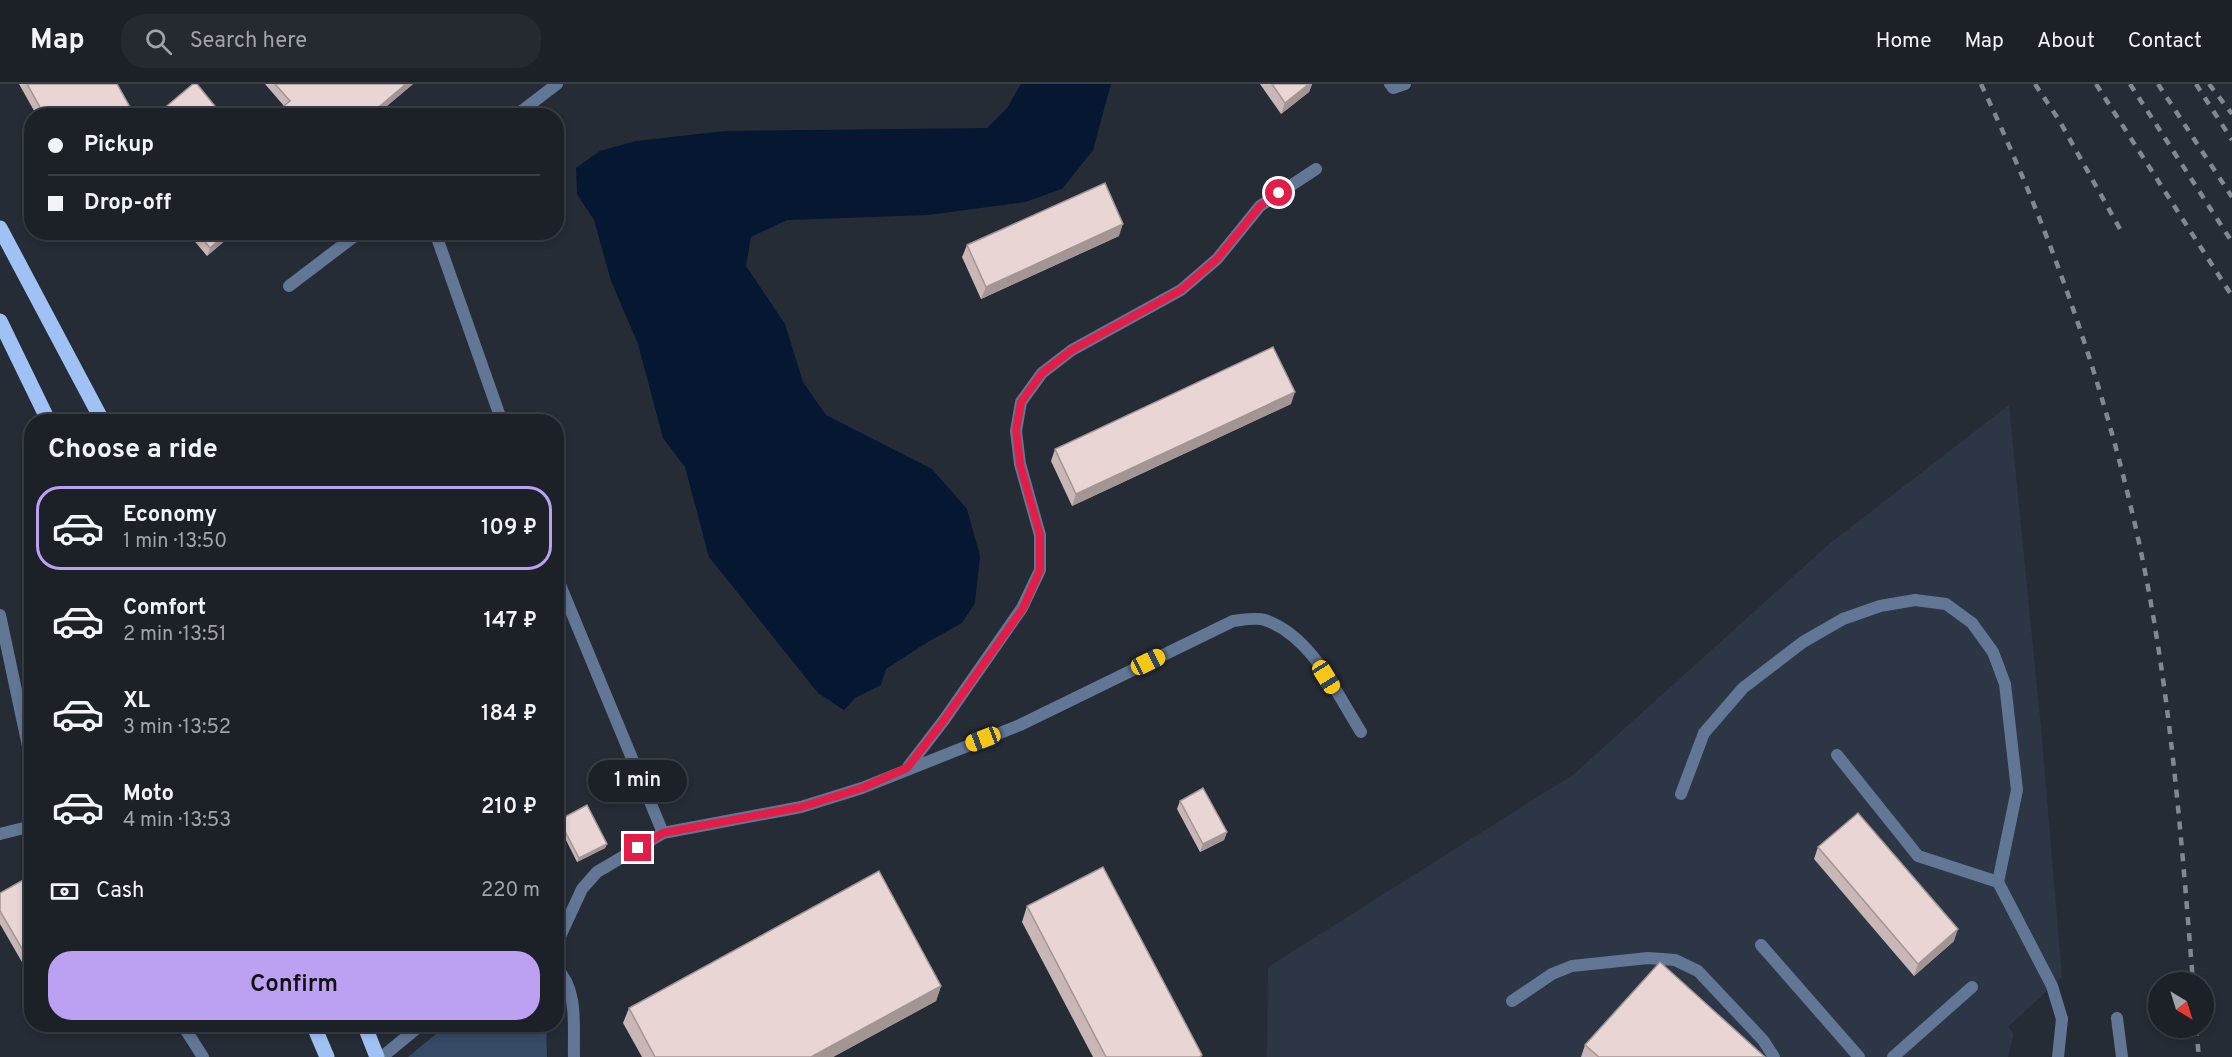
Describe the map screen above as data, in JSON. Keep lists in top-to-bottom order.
{
  "north": "bottom right",
  "page": {
    "header": "Map",
    "search": "Search here",
    "nav": [
      "Home",
      "Map",
      "About",
      "Contact"
    ],
    "banner": ["Pickup", "Drop-off"],
    "heading": "Choose a ride",
    "list": [
      {
        "name": "Economy",
        "note": "1 min · 13:50",
        "value": "109 ₽"
      },
      {
        "name": "Comfort",
        "note": "2 min · 13:51",
        "value": "147 ₽"
      },
      {
        "name": "XL",
        "note": "3 min · 13:52",
        "value": "184 ₽"
      },
      {
        "name": "Moto",
        "note": "4 min · 13:53",
        "value": "210 ₽"
      }
    ],
    "bubble": "1 min",
    "pay": ["Cash", "220 m"],
    "buttons": "Confirm"
  }
}
